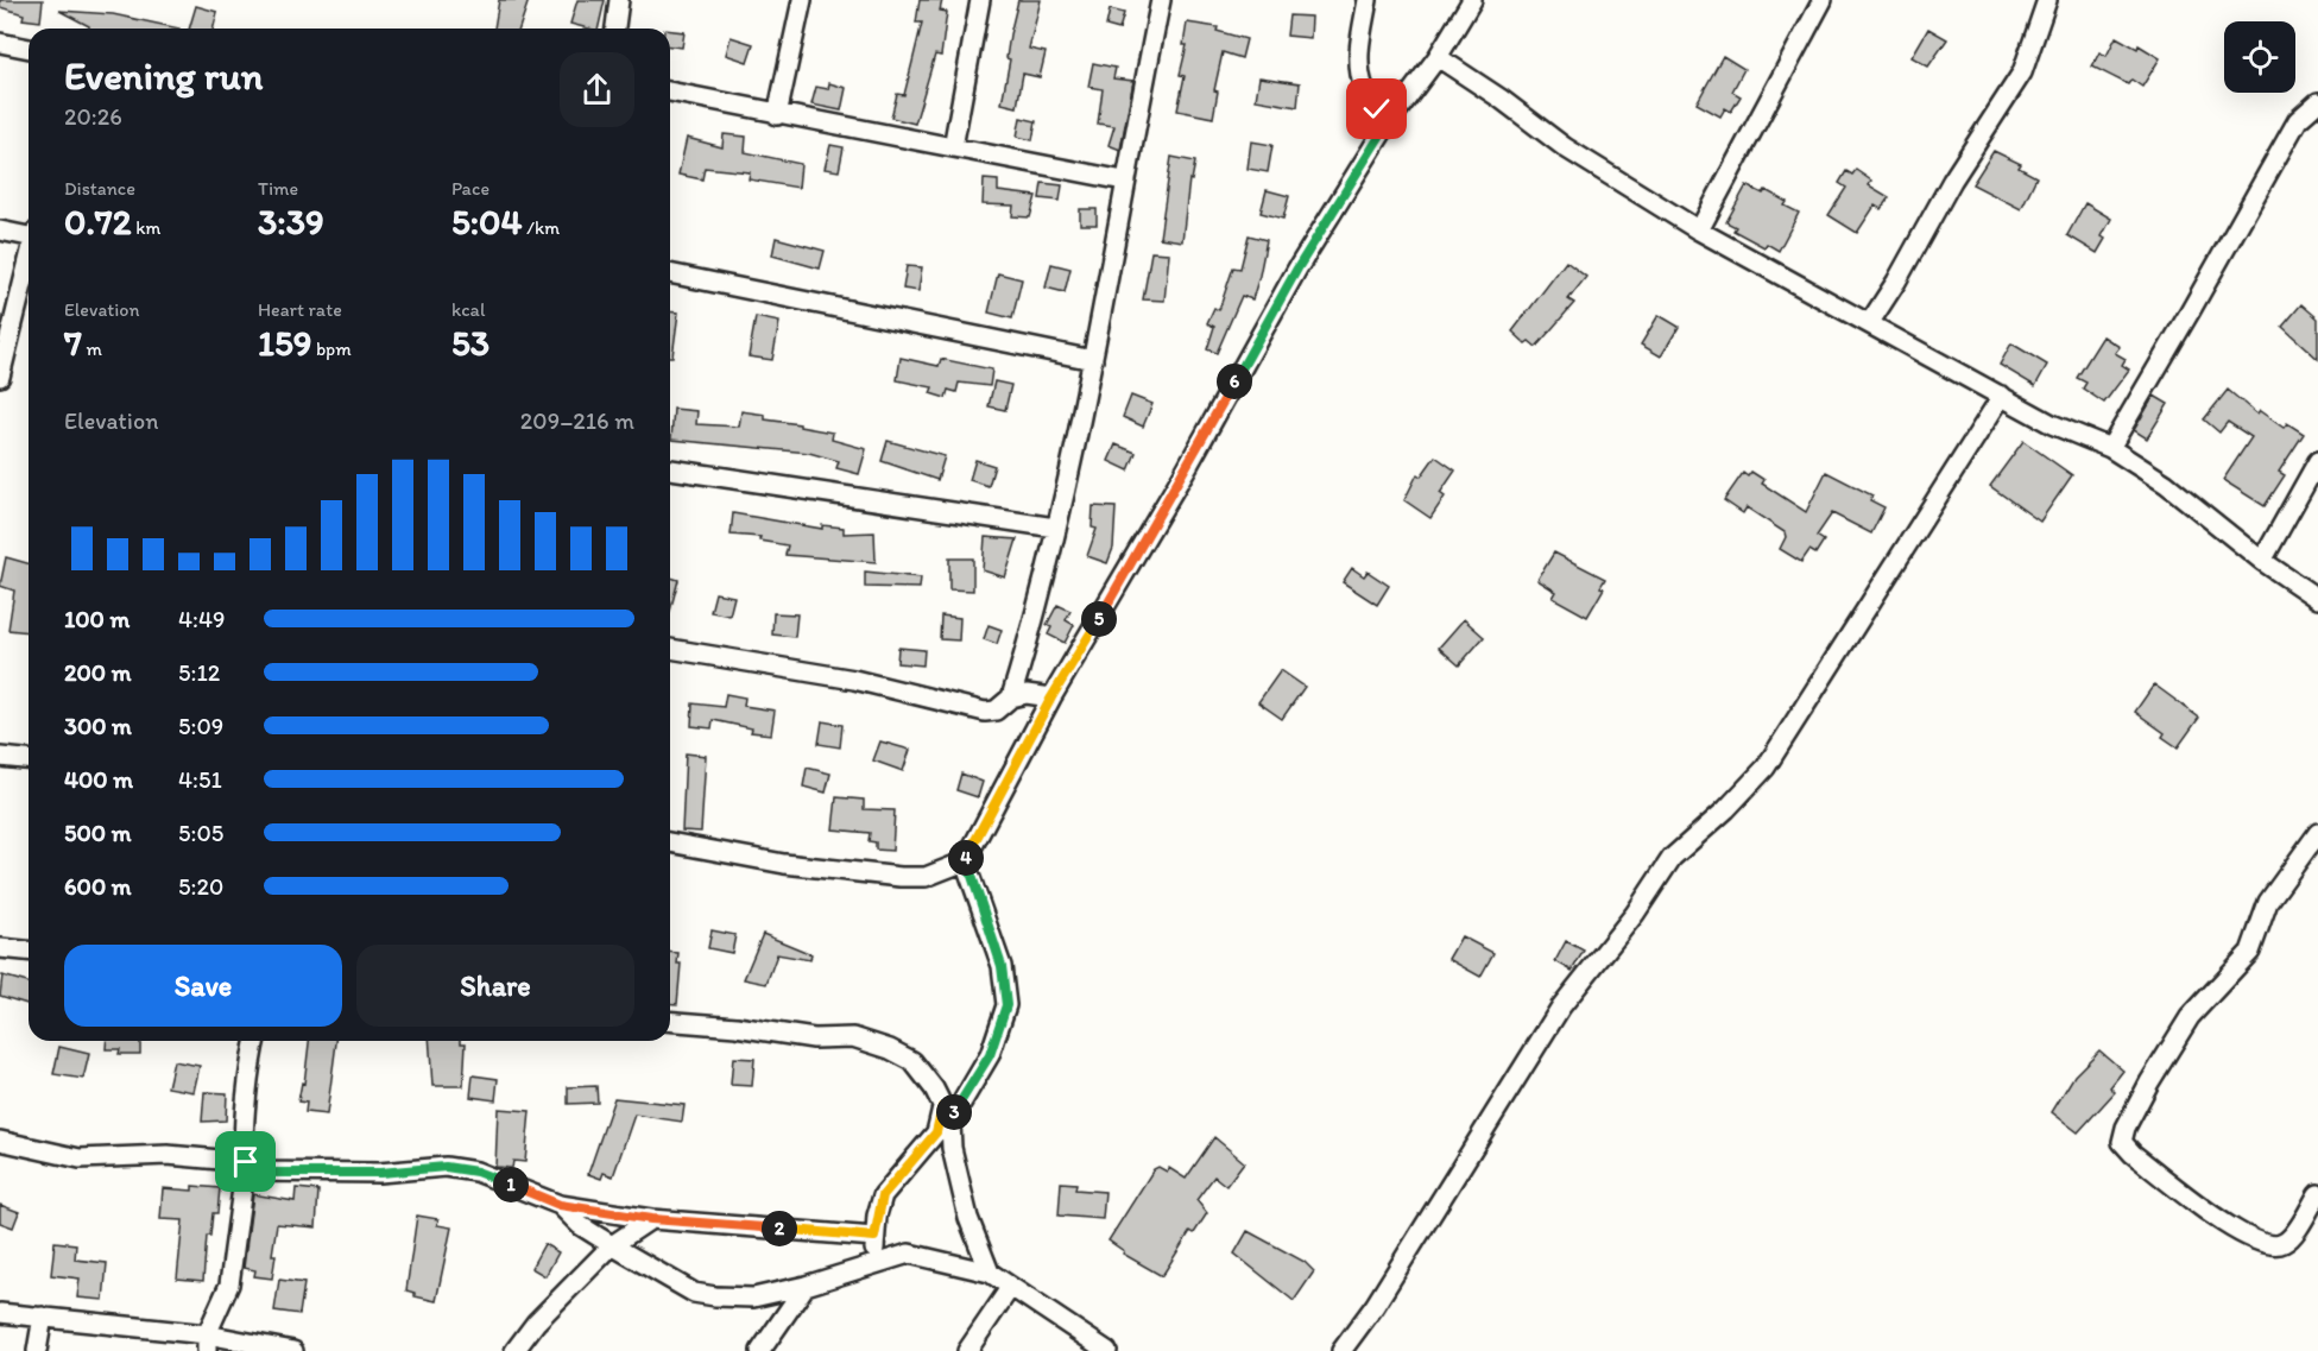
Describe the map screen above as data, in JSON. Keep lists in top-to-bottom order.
{
  "page": {
    "heading": ["Evening run", "20:26"],
    "stats": [
      ["Distance", "0.72 km"],
      ["Time", "3:39"],
      ["Pace", "5:04 /km"],
      ["Elevation", "7 m"],
      ["Heart rate", "159 bpm"],
      ["kcal", "53"]
    ],
    "pins": [
      "6",
      "5",
      "4",
      "3",
      "1",
      "2"
    ],
    "chart": ["Elevation", "209–216 m"],
    "list": [
      {
        "name": "100 m",
        "note": "4:49"
      },
      {
        "name": "200 m",
        "note": "5:12"
      },
      {
        "name": "300 m",
        "note": "5:09"
      },
      {
        "name": "400 m",
        "note": "4:51"
      },
      {
        "name": "500 m",
        "note": "5:05"
      },
      {
        "name": "600 m",
        "note": "5:20"
      }
    ],
    "buttons": ["Save", "Share"]
  }
}
